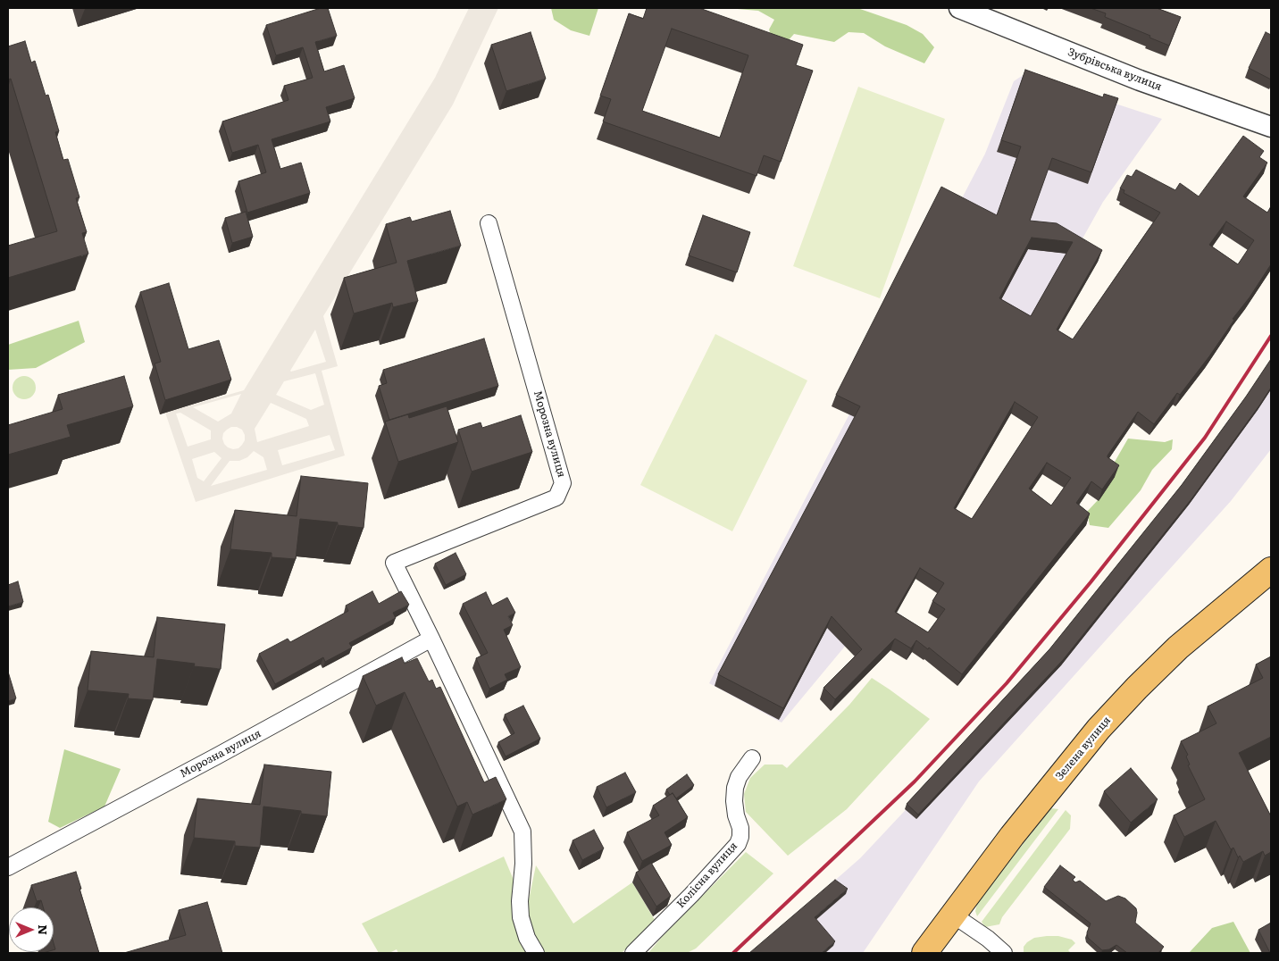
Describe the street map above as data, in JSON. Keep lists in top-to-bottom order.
{
  "streets": {
    "main road": ["Зелена вулиця"],
    "street": ["Зубрівська вулиця", "Морозна вулиця", "Колісна вулиця"]
  },
  "north": "right"
}
